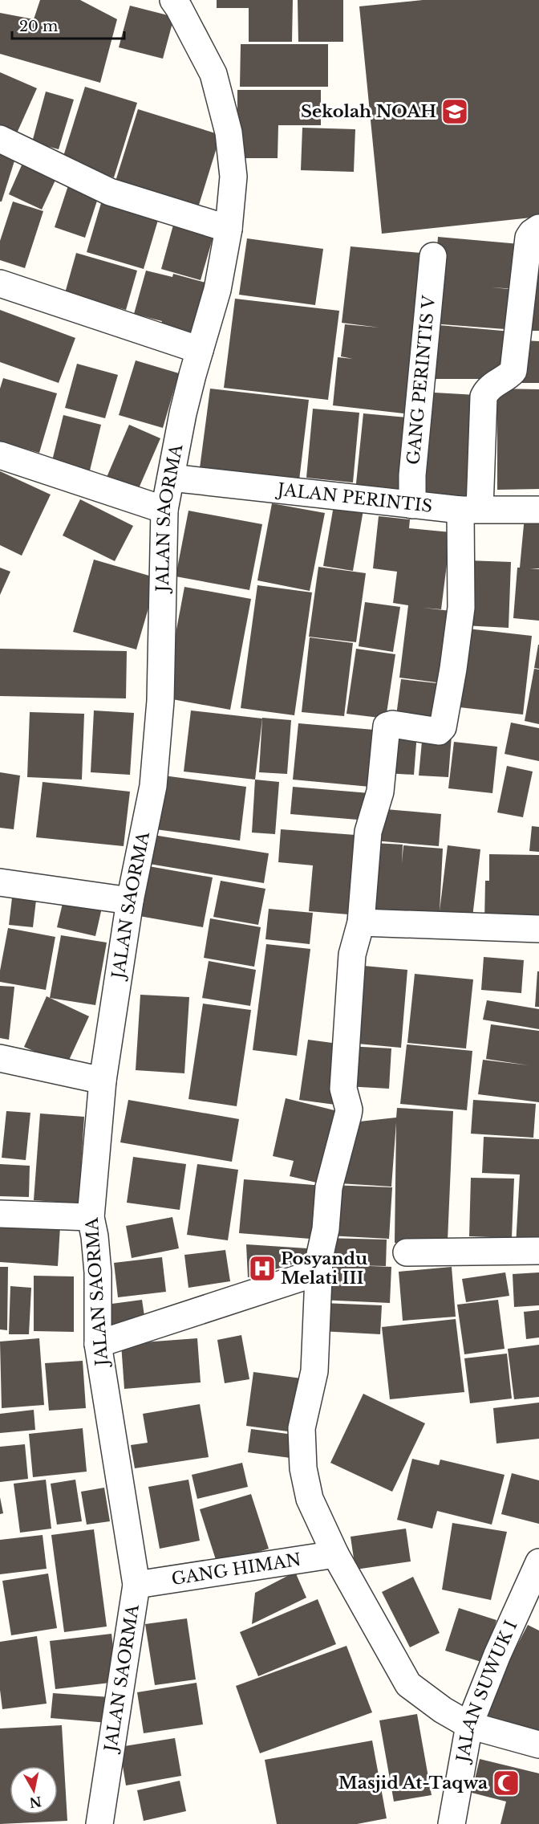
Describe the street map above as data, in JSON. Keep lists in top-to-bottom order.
{
  "streets": {
    "street": [
      "GANG PERINTIS V",
      "JALAN PERINTIS",
      "JALAN SAORMA",
      "GANG HIMAN",
      "JALAN SUWUK I"
    ]
  },
  "crossings": [
    ["GANG PERINTIS V", "JALAN PERINTIS"],
    ["JALAN PERINTIS", "JALAN SAORMA"],
    ["JALAN SAORMA", "GANG HIMAN"]
  ],
  "places": {
    "school or university": ["Sekolah NOAH"],
    "hospital": ["Posyandu Melati III"],
    "mosque": ["Masjid At-Taqwa"]
  },
  "scale_bar": "20 m",
  "north": "bottom"
}
